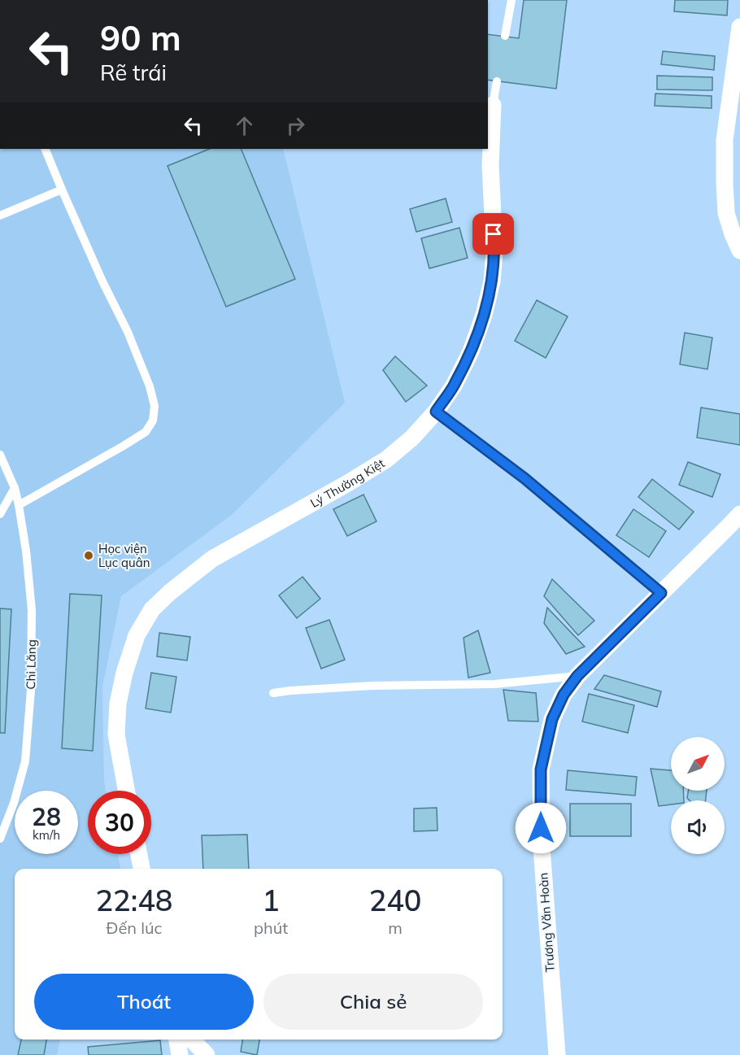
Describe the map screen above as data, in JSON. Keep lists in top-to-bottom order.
{
  "streets": {
    "street": ["Lý Thường Kiệt", "Trương Văn Hoàn"],
    "lane": ["Chi Lăng"]
  },
  "places": ["Học viện Lục quân"],
  "north": "top right",
  "page": {
    "turn": ["90 m", "Rẽ trái"],
    "speed": "28 km/h",
    "limit": "30",
    "eta": [
      "22:48",
      "Đến lúc",
      "1",
      "phút",
      "240",
      "m"
    ],
    "buttons": ["Thoát", "Chia sẻ"]
  }
}
